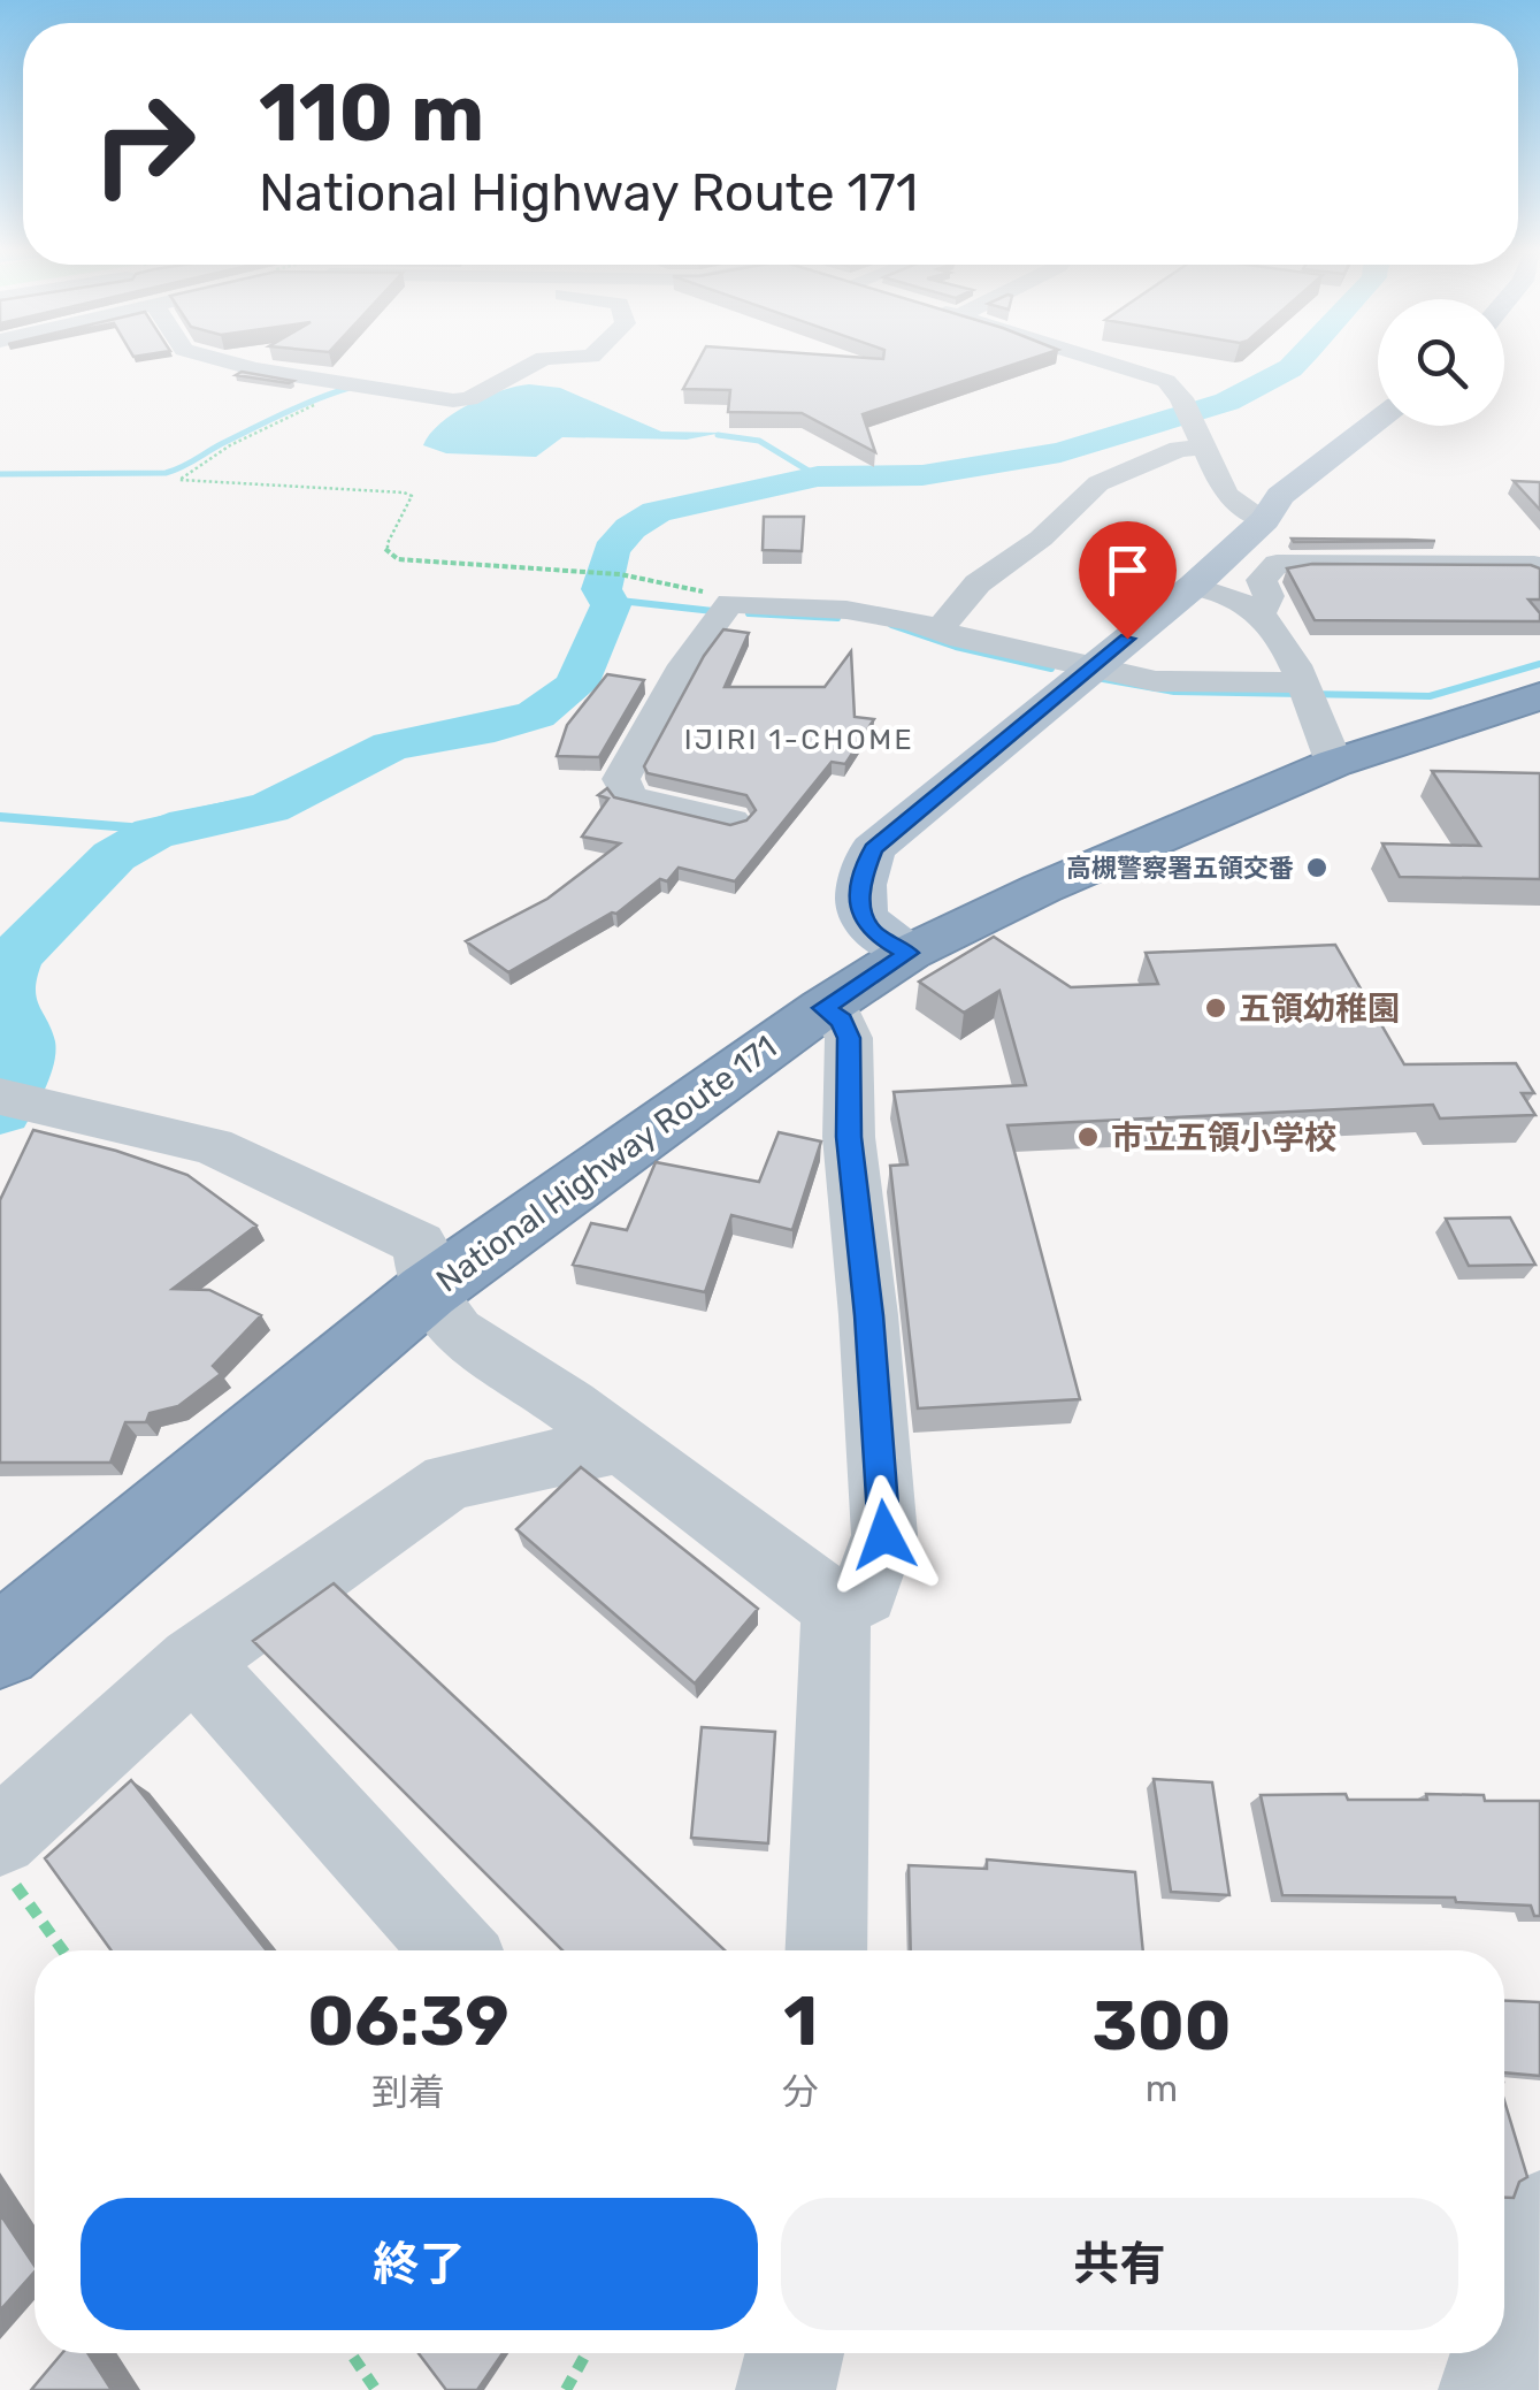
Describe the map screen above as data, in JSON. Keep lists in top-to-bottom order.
{
  "streets": {
    "highway": ["National Highway Route 171"]
  },
  "districts": ["IJIRI 1-CHOME"],
  "places": ["高槻警察署五領交番", "五領幼稚園", "市立五領小学校"],
  "page": {
    "turn": ["110 m", "National Highway Route 171"],
    "eta": [
      "06:39",
      "到着",
      "1",
      "分",
      "300",
      "m"
    ],
    "buttons": ["終了", "共有"]
  }
}
